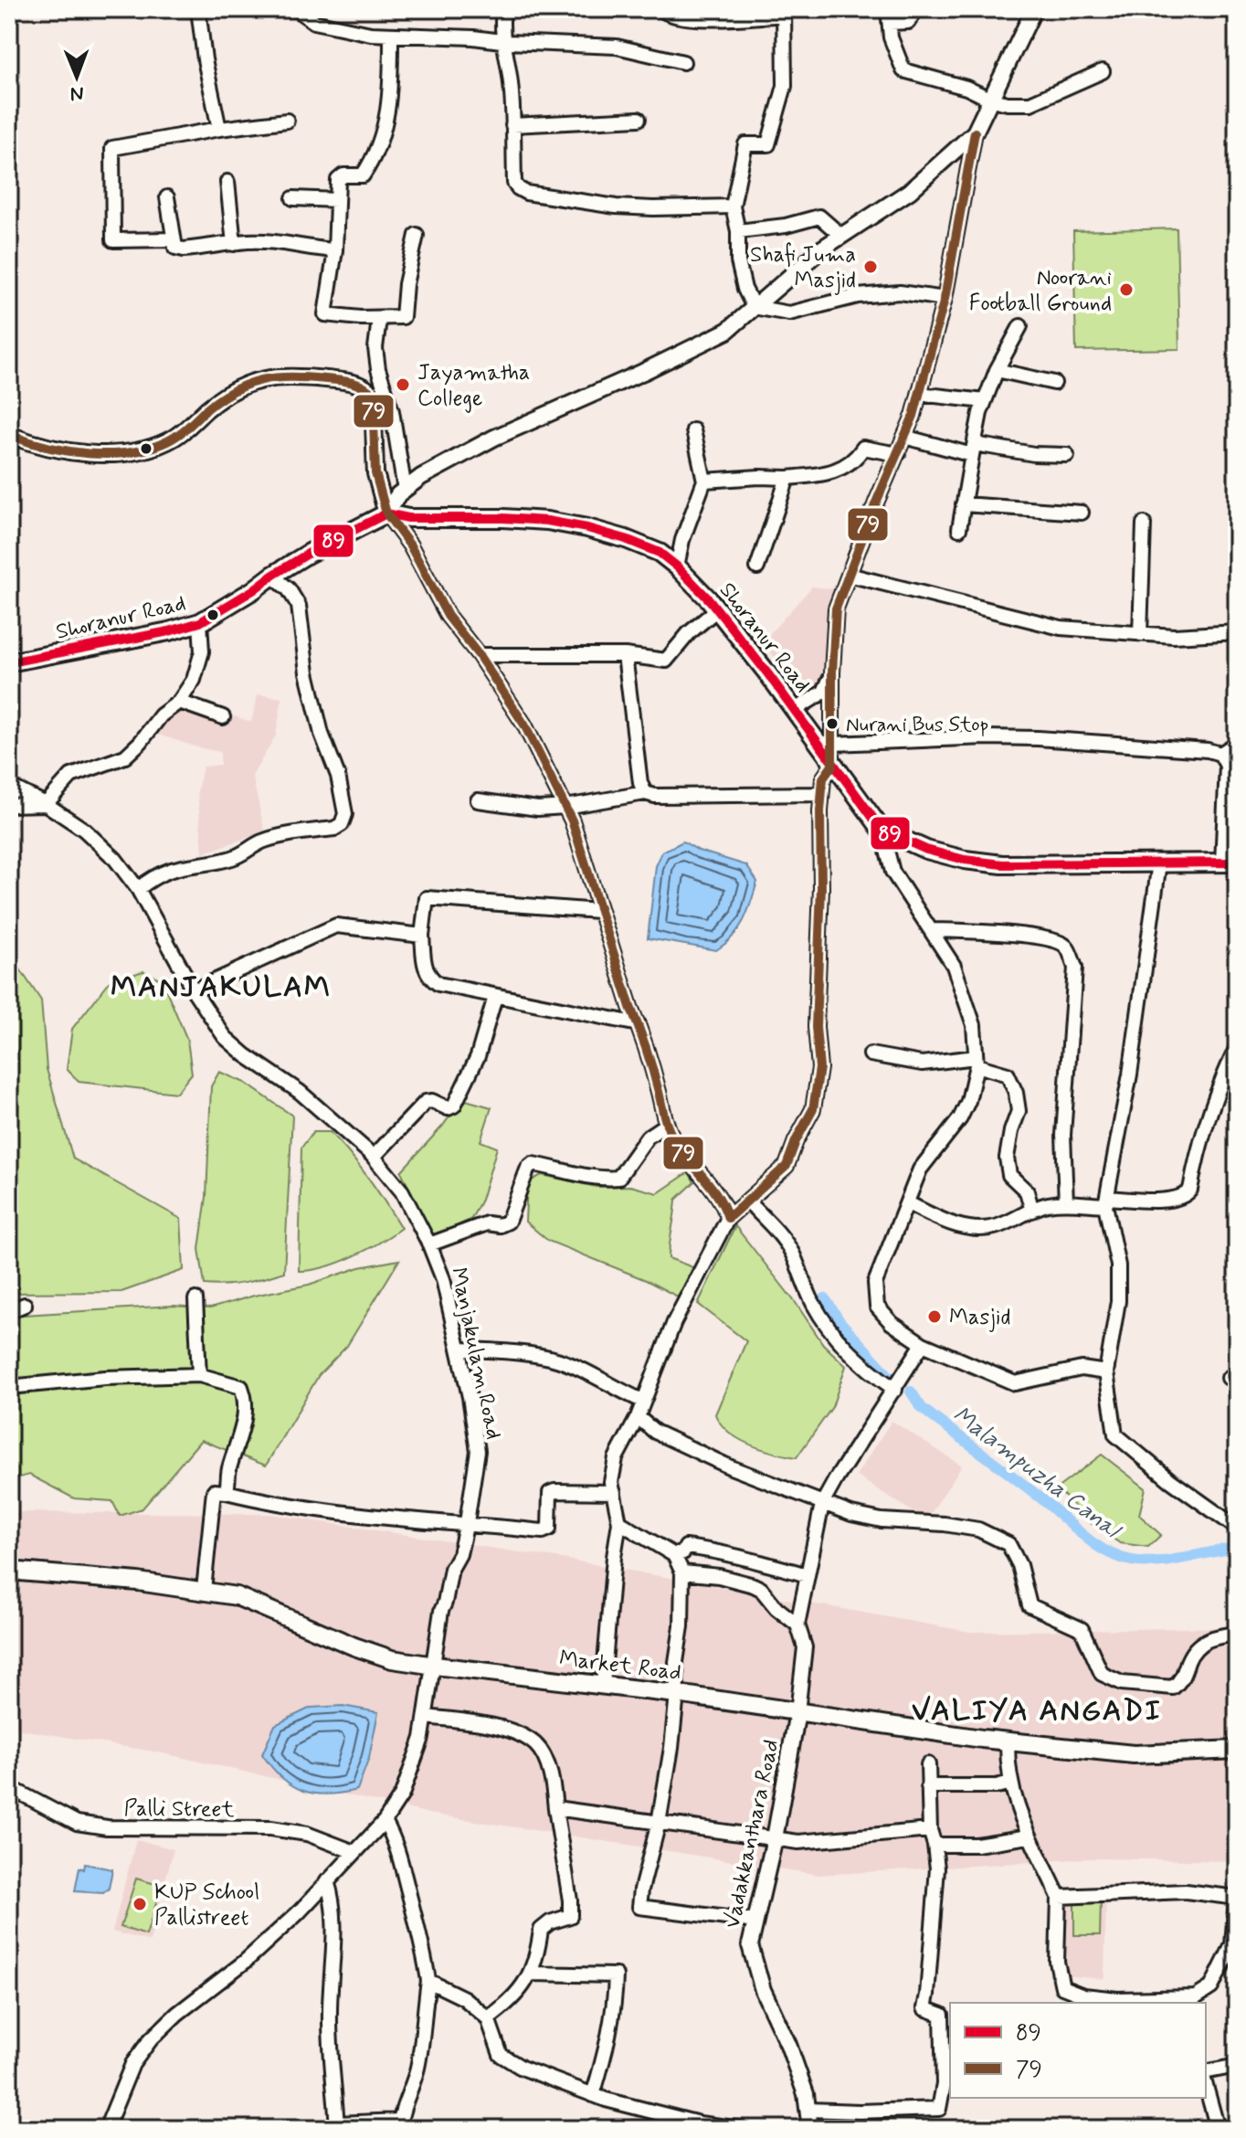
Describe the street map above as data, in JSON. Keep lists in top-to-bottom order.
{
  "streets": {
    "main road": ["Shoranur Road", "Market Road"],
    "street": ["Manjakulam Road", "Palli Street", "Vadakkanthara Road"]
  },
  "crossings": [
    ["Manjakulam Road", "Market Road"],
    ["Manjakulam Road", "Palli Street"],
    ["Market Road", "Vadakkanthara Road"]
  ],
  "districts": ["MANJAKULAM", "VALIYA ANGADI"],
  "water": ["Malampuzha Canal"],
  "places": [
    "Shafi Juma Masjid",
    "Noorani Football Ground",
    "Jayamatha College",
    "Nurani Bus Stop",
    "Masjid",
    "KUP School Pallistreet"
  ],
  "lines": ["transit line 79", "transit line 89"],
  "legend": ["89", "79"],
  "north": "bottom"
}
